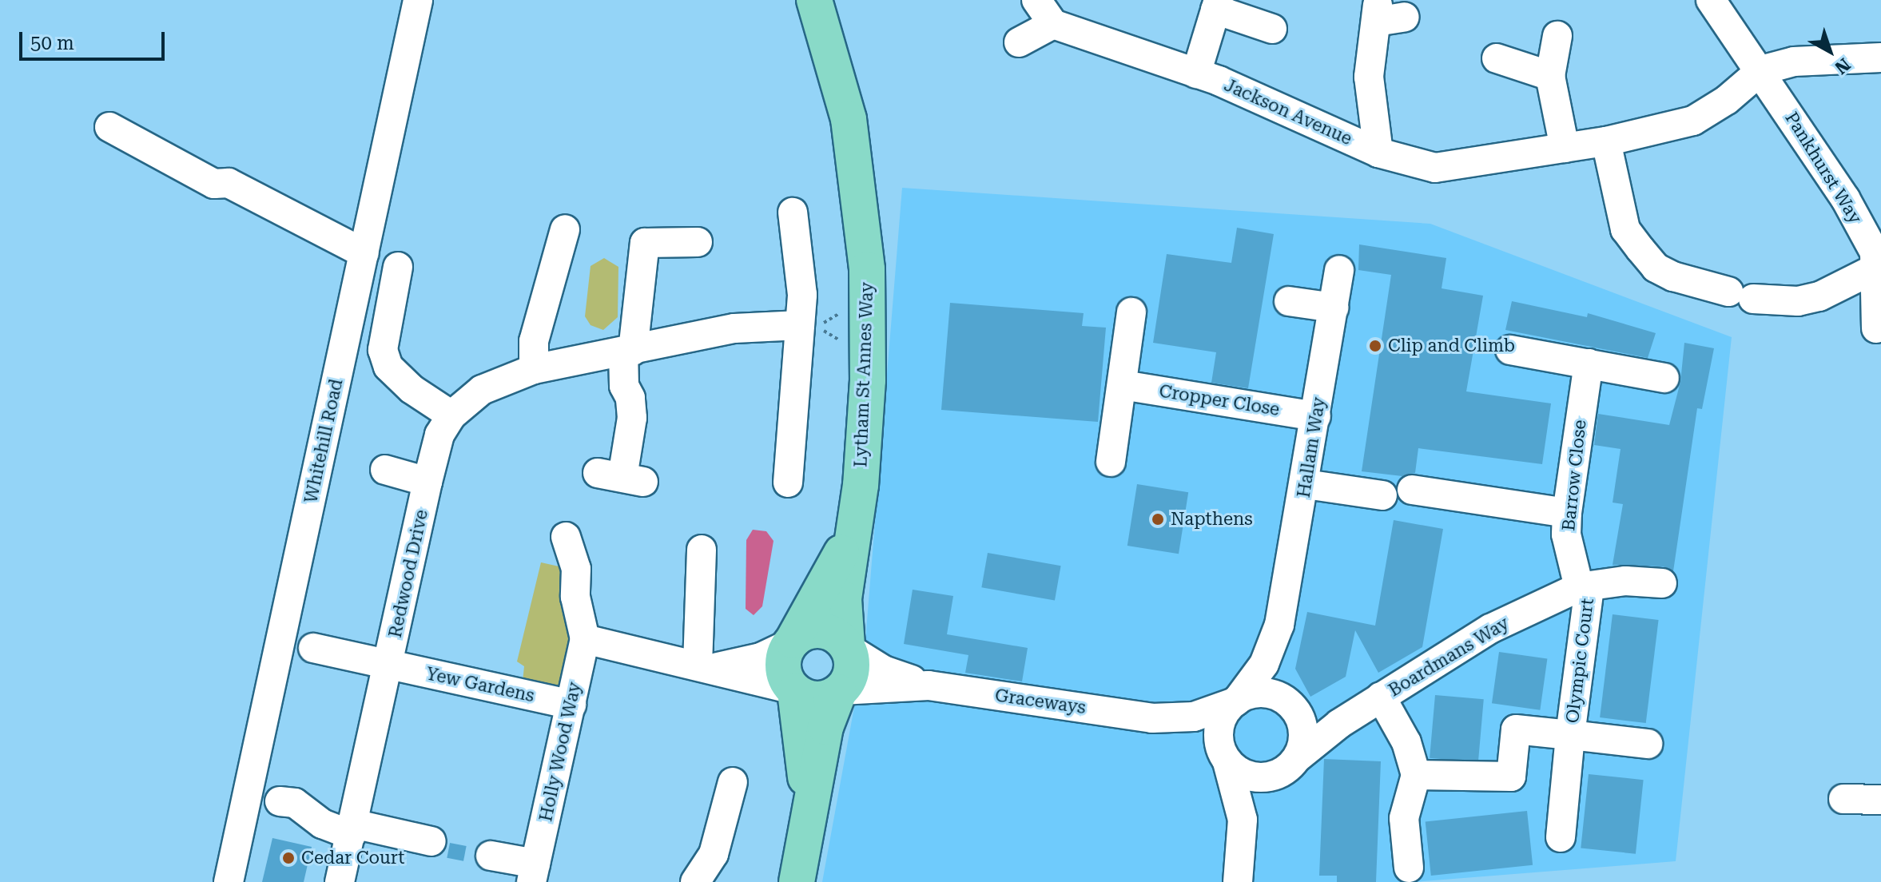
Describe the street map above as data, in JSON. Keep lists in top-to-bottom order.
{
  "streets": {
    "main road": ["Lytham St Annes Way"],
    "street": [
      "Jackson Avenue",
      "Pankhurst Way",
      "Cropper Close",
      "Whitehill Road",
      "Hallam Way",
      "Barrow Close",
      "Redwood Drive",
      "Boardmans Way",
      "Olympic Court",
      "Yew Gardens",
      "Graceways",
      "Holly Wood Way"
    ]
  },
  "crossings": [
    ["Jackson Avenue", "Pankhurst Way"],
    ["Lytham St Annes Way", "Graceways"],
    ["Cropper Close", "Hallam Way"],
    ["Hallam Way", "Boardmans Way"],
    ["Hallam Way", "Graceways"],
    ["Barrow Close", "Boardmans Way"],
    ["Barrow Close", "Olympic Court"],
    ["Redwood Drive", "Yew Gardens"],
    ["Boardmans Way", "Olympic Court"],
    ["Boardmans Way", "Graceways"],
    ["Yew Gardens", "Holly Wood Way"]
  ],
  "places": ["Clip and Climb", "Napthens", "Cedar Court"],
  "scale_bar": "50 m",
  "north": "bottom right"
}
